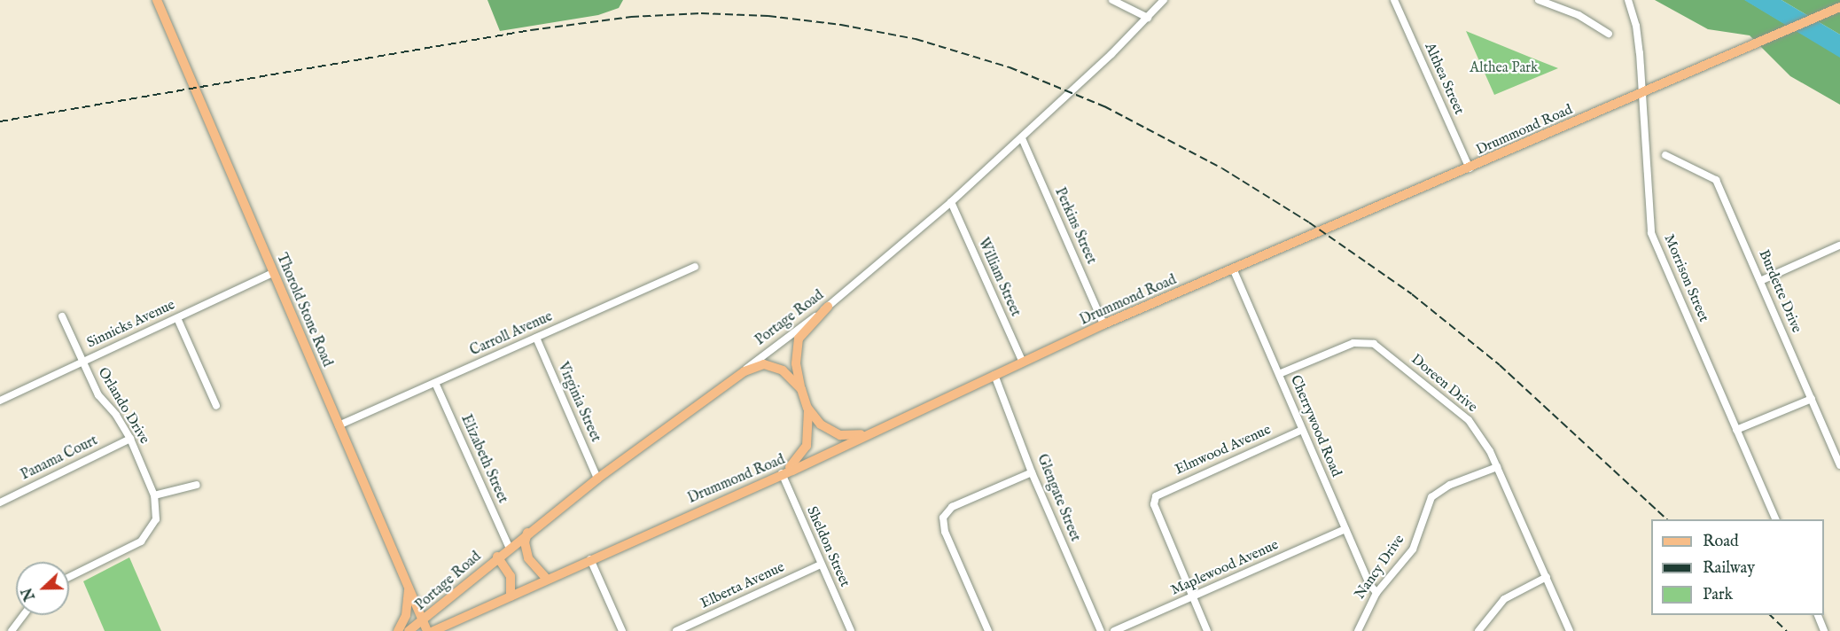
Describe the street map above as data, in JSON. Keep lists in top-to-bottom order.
{
  "streets": {
    "main road": ["Drummond Road", "Thorold Stone Road", "Portage Road"],
    "street": [
      "Althea Street",
      "Perkins Street",
      "William Street",
      "Morrison Street",
      "Burdette Drive",
      "Sinnicks Avenue",
      "Carroll Avenue",
      "Doreen Drive",
      "Virginia Street",
      "Orlando Drive",
      "Cherrywood Road",
      "Elmwood Avenue",
      "Panama Court",
      "Elizabeth Street",
      "Glengate Street",
      "Sheldon Street",
      "Nancy Drive",
      "Maplewood Avenue",
      "Elberta Avenue"
    ]
  },
  "crossings": [
    ["Althea Street", "Drummond Road"],
    ["Drummond Road", "Perkins Street"],
    ["Drummond Road", "William Street"],
    ["Drummond Road", "Morrison Street"],
    ["Drummond Road", "Cherrywood Road"],
    ["Drummond Road", "Glengate Street"],
    ["Drummond Road", "Sheldon Street"],
    ["Perkins Street", "Portage Road"],
    ["William Street", "Portage Road"],
    ["Thorold Stone Road", "Portage Road"],
    ["Thorold Stone Road", "Sinnicks Avenue"],
    ["Thorold Stone Road", "Carroll Avenue"],
    ["Portage Road", "Virginia Street"],
    ["Portage Road", "Elizabeth Street"],
    ["Sinnicks Avenue", "Orlando Drive"],
    ["Carroll Avenue", "Virginia Street"],
    ["Carroll Avenue", "Elizabeth Street"],
    ["Doreen Drive", "Cherrywood Road"],
    ["Doreen Drive", "Nancy Drive"],
    ["Orlando Drive", "Panama Court"],
    ["Cherrywood Road", "Elmwood Avenue"],
    ["Cherrywood Road", "Nancy Drive"],
    ["Cherrywood Road", "Maplewood Avenue"],
    ["Elmwood Avenue", "Maplewood Avenue"],
    ["Sheldon Street", "Elberta Avenue"]
  ],
  "parks": ["Althea Park"],
  "legend": ["Road", "Railway", "Park"],
  "north": "left"
}
